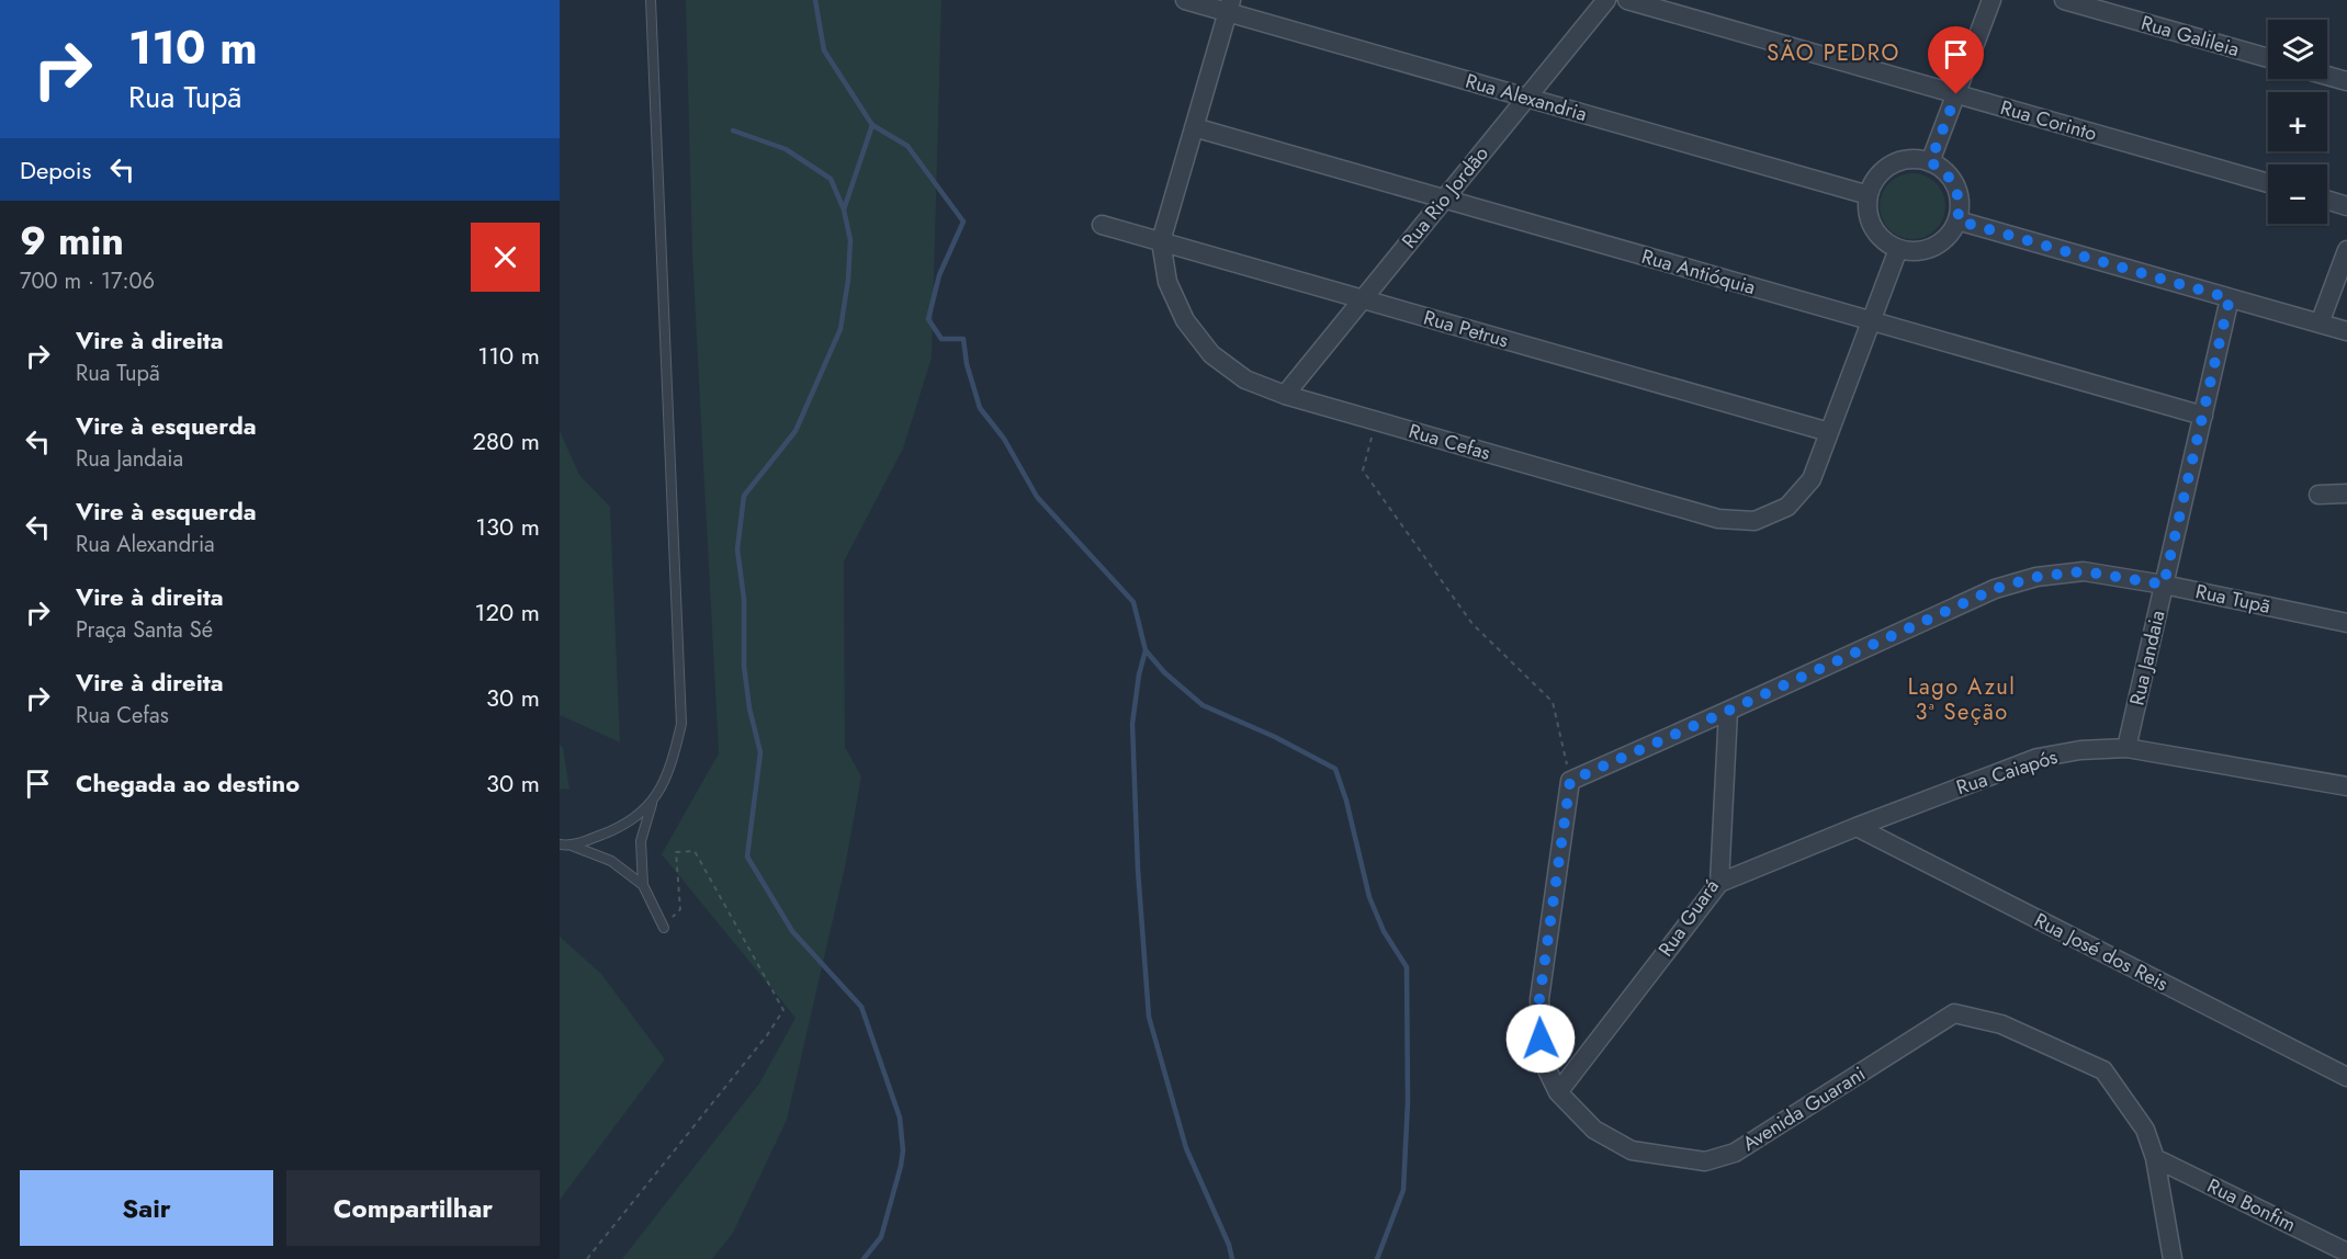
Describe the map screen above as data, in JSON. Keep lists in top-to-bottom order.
{
  "streets": {
    "street": [
      "Rua Galileia",
      "Rua Alexandria",
      "Rua Corinto",
      "Rua Rio Jordão",
      "Rua Antióquia",
      "Rua Petrus",
      "Rua Cefas",
      "Rua Tupã",
      "Rua Jandaia",
      "Rua Caiapós",
      "Rua Guará",
      "Rua José dos Reis",
      "Avenida Guarani",
      "Rua Bonfim"
    ]
  },
  "crossings": [
    ["Rua Alexandria", "Rua Rio Jordão"],
    ["Rua Alexandria", "Rua Cefas"],
    ["Rua Rio Jordão", "Rua Antióquia"],
    ["Rua Rio Jordão", "Rua Petrus"],
    ["Rua Rio Jordão", "Rua Cefas"],
    ["Rua Antióquia", "Rua Cefas"],
    ["Rua Antióquia", "Rua Jandaia"],
    ["Rua Petrus", "Rua Cefas"],
    ["Rua Tupã", "Rua Jandaia"],
    ["Rua Tupã", "Rua Guará"],
    ["Rua Tupã", "Avenida Guarani"],
    ["Rua Jandaia", "Rua Caiapós"],
    ["Rua Caiapós", "Rua Guará"],
    ["Rua Caiapós", "Rua José dos Reis"],
    ["Rua Guará", "Avenida Guarani"],
    ["Avenida Guarani", "Rua Bonfim"]
  ],
  "districts": ["SÃO PEDRO", "Lago Azul 3ª Seção"],
  "page": {
    "turn": ["110 m", "Rua Tupã"],
    "map_buttons": ["+", "−"],
    "then": "Depois",
    "heading": ["9 min", "700 m · 17:06"],
    "list": [
      {
        "name": "Vire à direita",
        "note": "Rua Tupã",
        "value": "110 m"
      },
      {
        "name": "Vire à esquerda",
        "note": "Rua Jandaia",
        "value": "280 m"
      },
      {
        "name": "Vire à esquerda",
        "note": "Rua Alexandria",
        "value": "130 m"
      },
      {
        "name": "Vire à direita",
        "note": "Praça Santa Sé",
        "value": "120 m"
      },
      {
        "name": "Vire à direita",
        "note": "Rua Cefas",
        "value": "30 m"
      },
      {
        "name": "Chegada ao destino",
        "value": "30 m"
      }
    ],
    "buttons": ["Sair", "Compartilhar"]
  }
}
